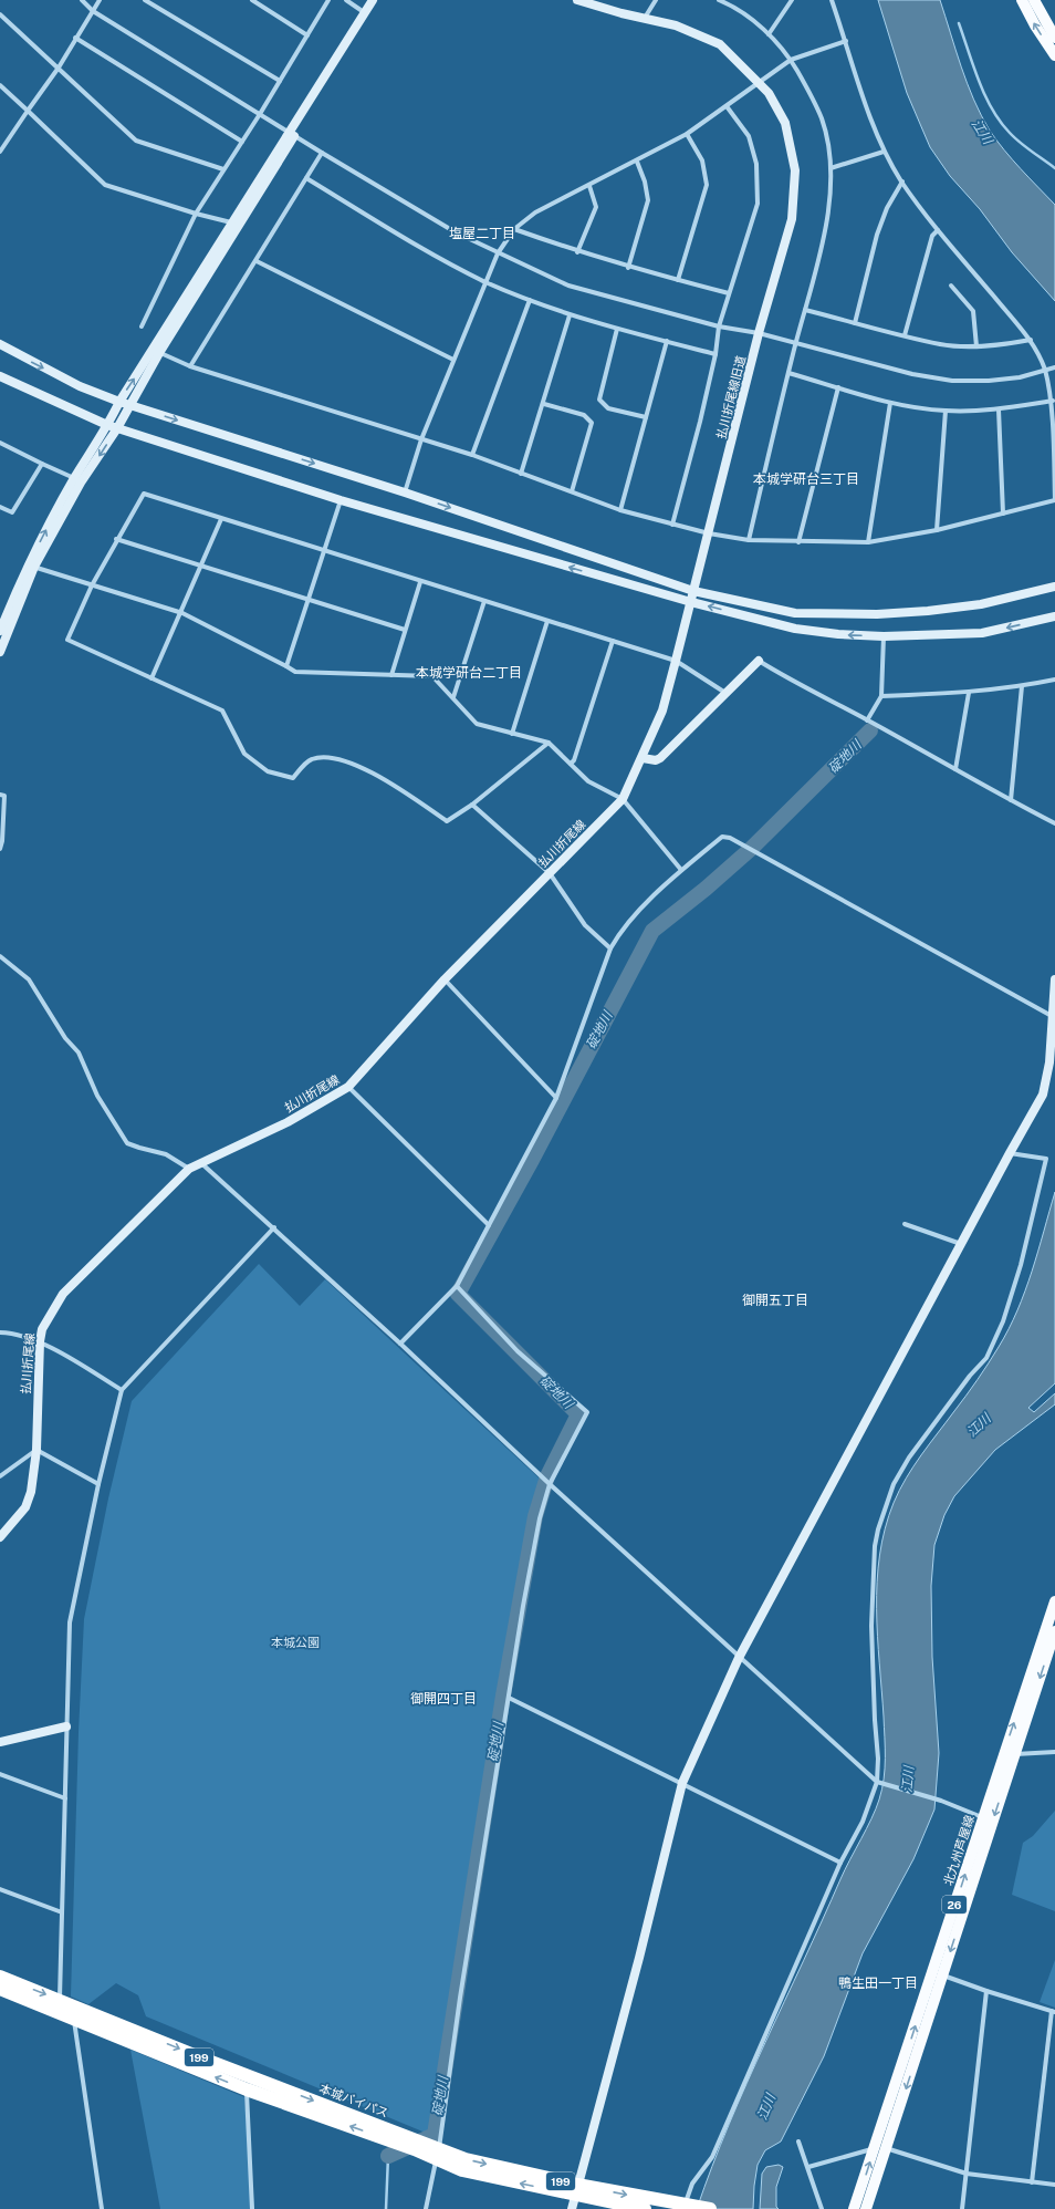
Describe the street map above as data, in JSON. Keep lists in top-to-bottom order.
{
  "streets": {
    "highway": ["199", "本城バイパス"],
    "main road": ["北九州芦屋線", "26"],
    "street": ["払川折尾線旧道", "払川折尾線"]
  },
  "crossings": [
    ["払川折尾線旧道", "払川折尾線"]
  ],
  "districts": [
    "塩屋二丁目",
    "本城学研台三丁目",
    "本城学研台二丁目",
    "御開五丁目",
    "御開四丁目",
    "鴨生田一丁目"
  ],
  "water": ["江川", "碇地川"],
  "parks": ["本城公園"]
}
